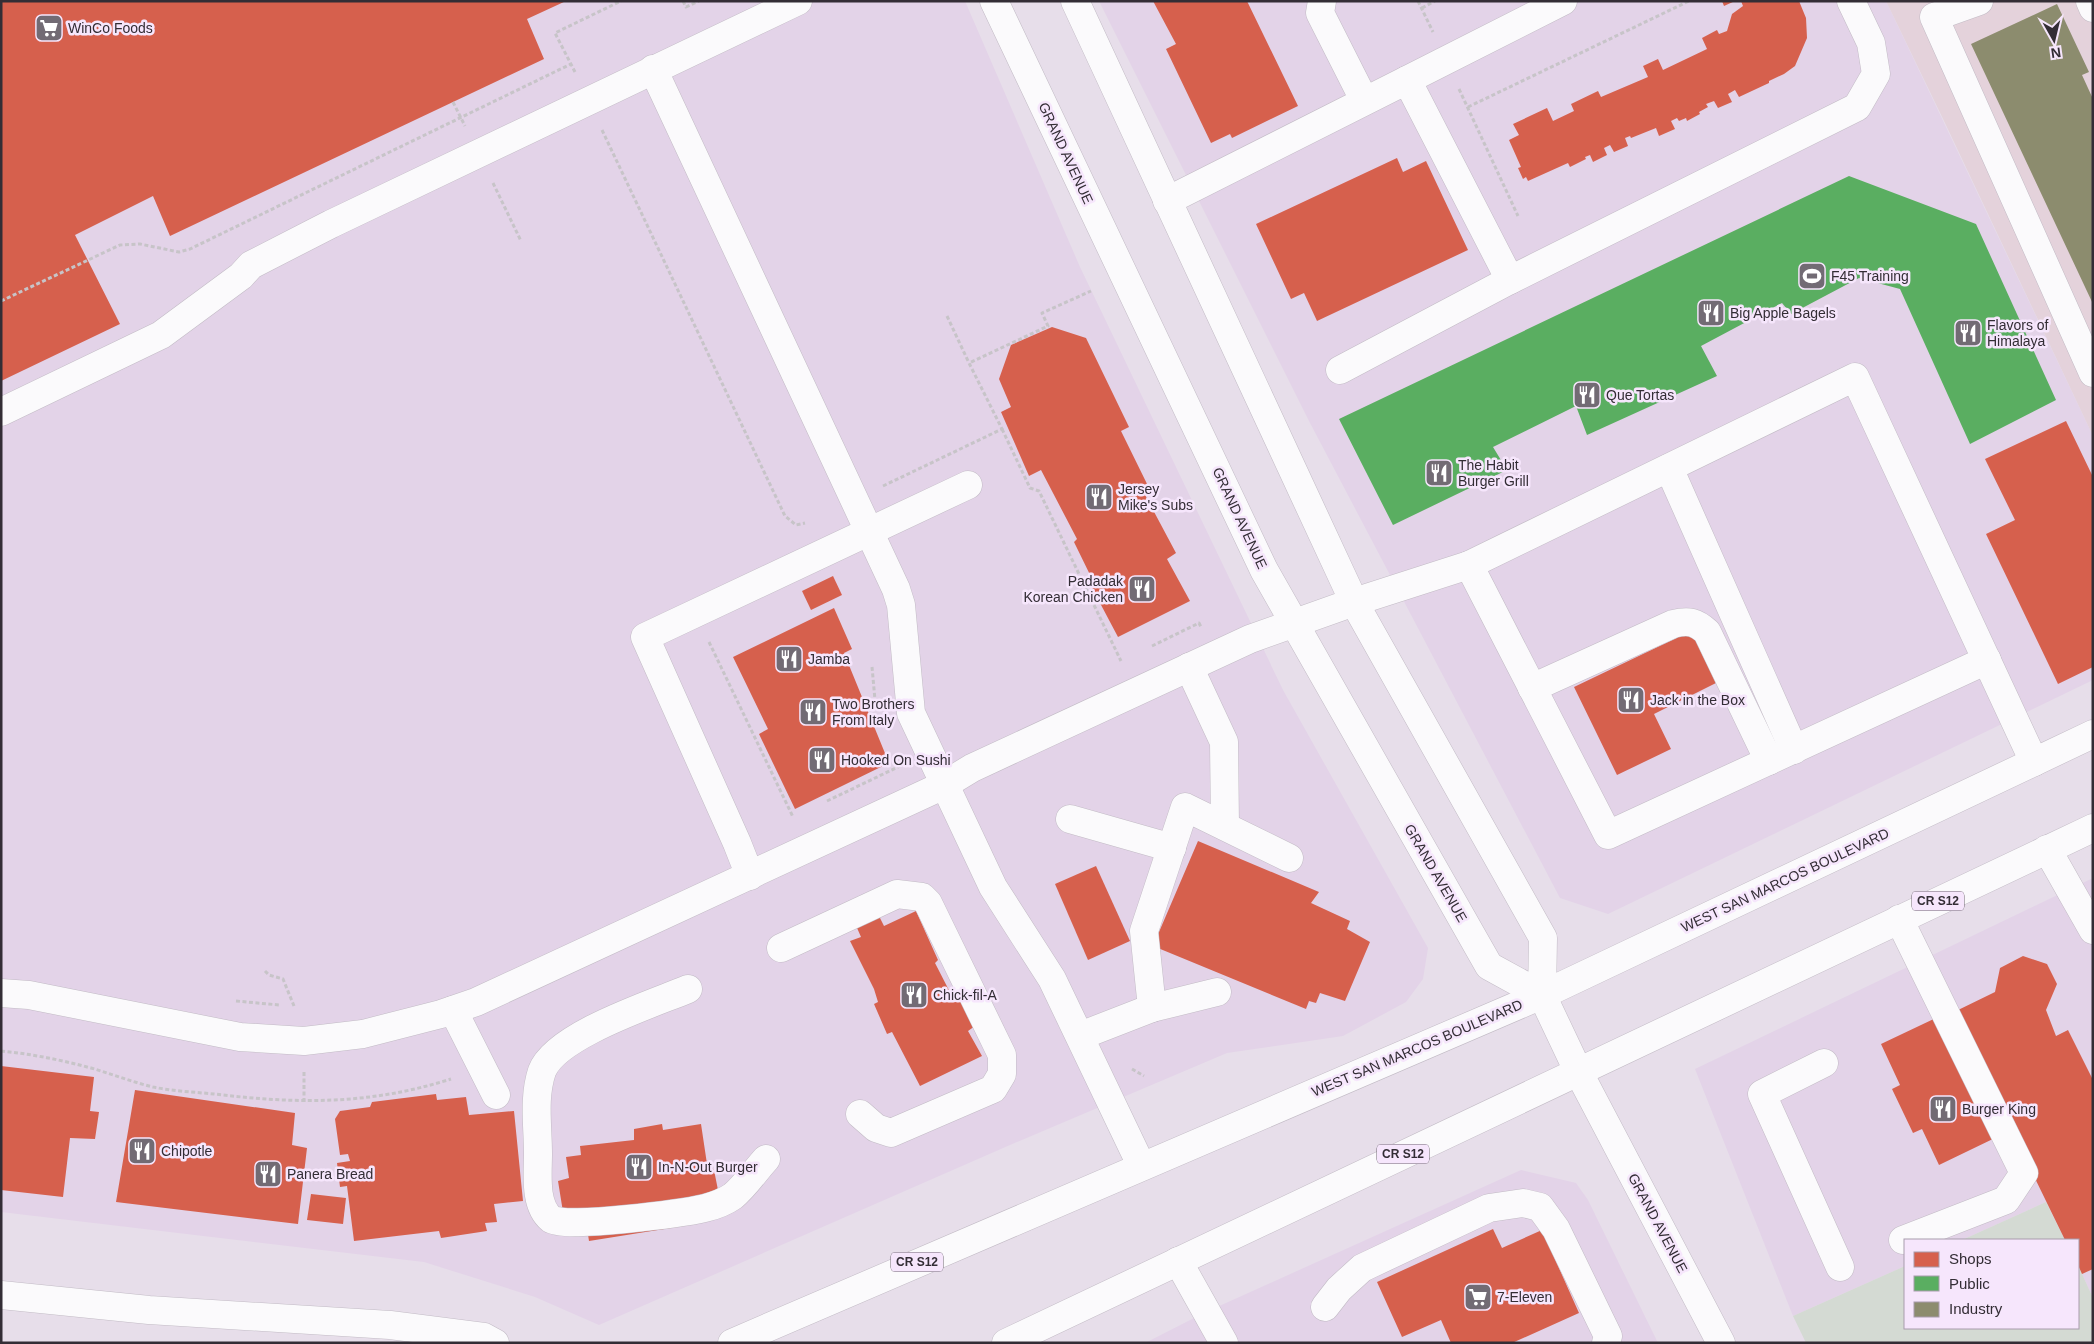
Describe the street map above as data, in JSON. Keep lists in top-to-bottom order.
{
  "streets": {
    "main road": ["GRAND AVENUE", "WEST SAN MARCOS BOULEVARD", "CR S12"]
  },
  "crossings": [
    ["GRAND AVENUE", "WEST SAN MARCOS BOULEVARD"],
    ["GRAND AVENUE", "CR S12"]
  ],
  "places": {
    "supermarket": ["WinCo Foods", "7-Eleven"],
    "sports": ["F45 Training"],
    "restaurant": [
      "Big Apple Bagels",
      "Flavors of Himalaya",
      "Que Tortas",
      "The Habit Burger Grill",
      "Jersey Mike's Subs",
      "Padadak Korean Chicken",
      "Jamba",
      "Jack in the Box",
      "Two Brothers From Italy",
      "Hooked On Sushi",
      "Chick-fil-A",
      "Burger King",
      "Chipotle",
      "In-N-Out Burger",
      "Panera Bread"
    ]
  },
  "legend": ["Shops", "Public", "Industry"],
  "north": "bottom"
}
